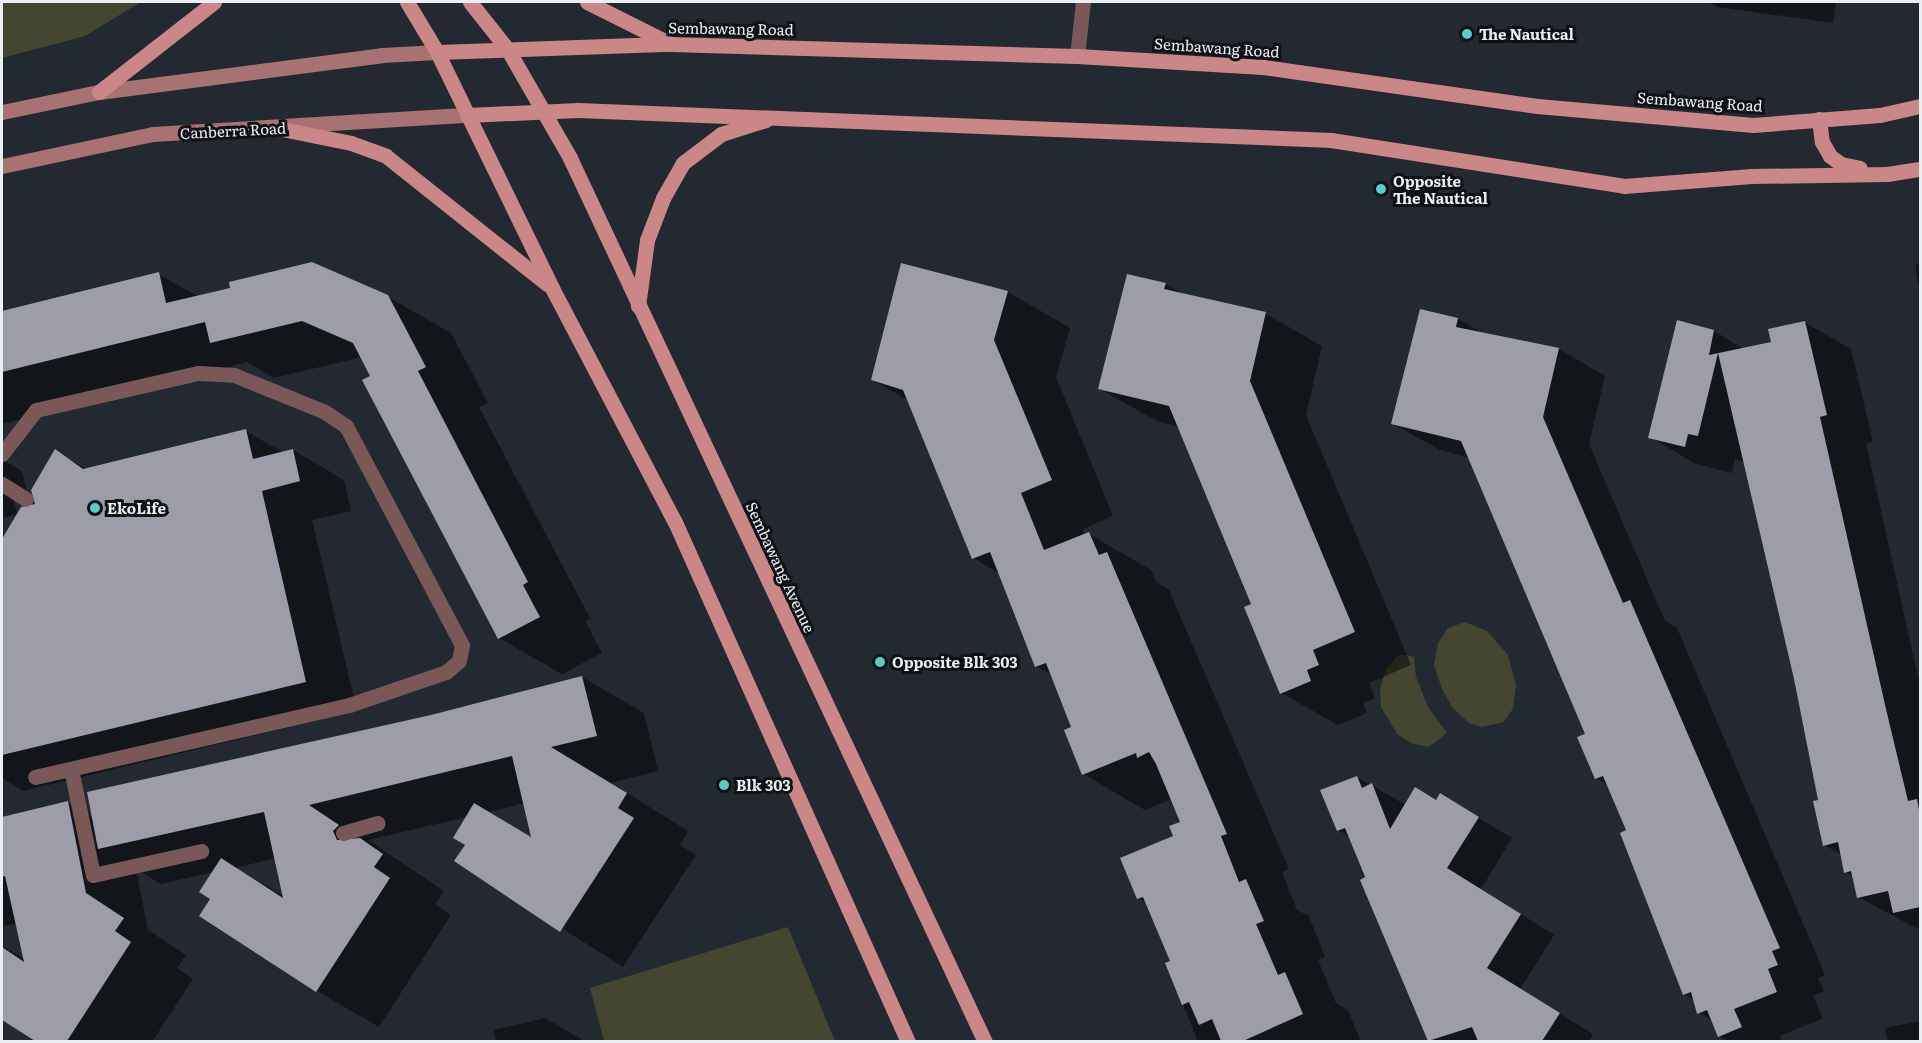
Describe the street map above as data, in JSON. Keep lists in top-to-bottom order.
{
  "streets": {
    "main road": ["Sembawang Road", "Canberra Road", "Sembawang Avenue"]
  },
  "places": [
    "The Nautical",
    "Opposite The Nautical",
    "EkoLife",
    "Opposite Blk 303",
    "Blk 303"
  ]
}
